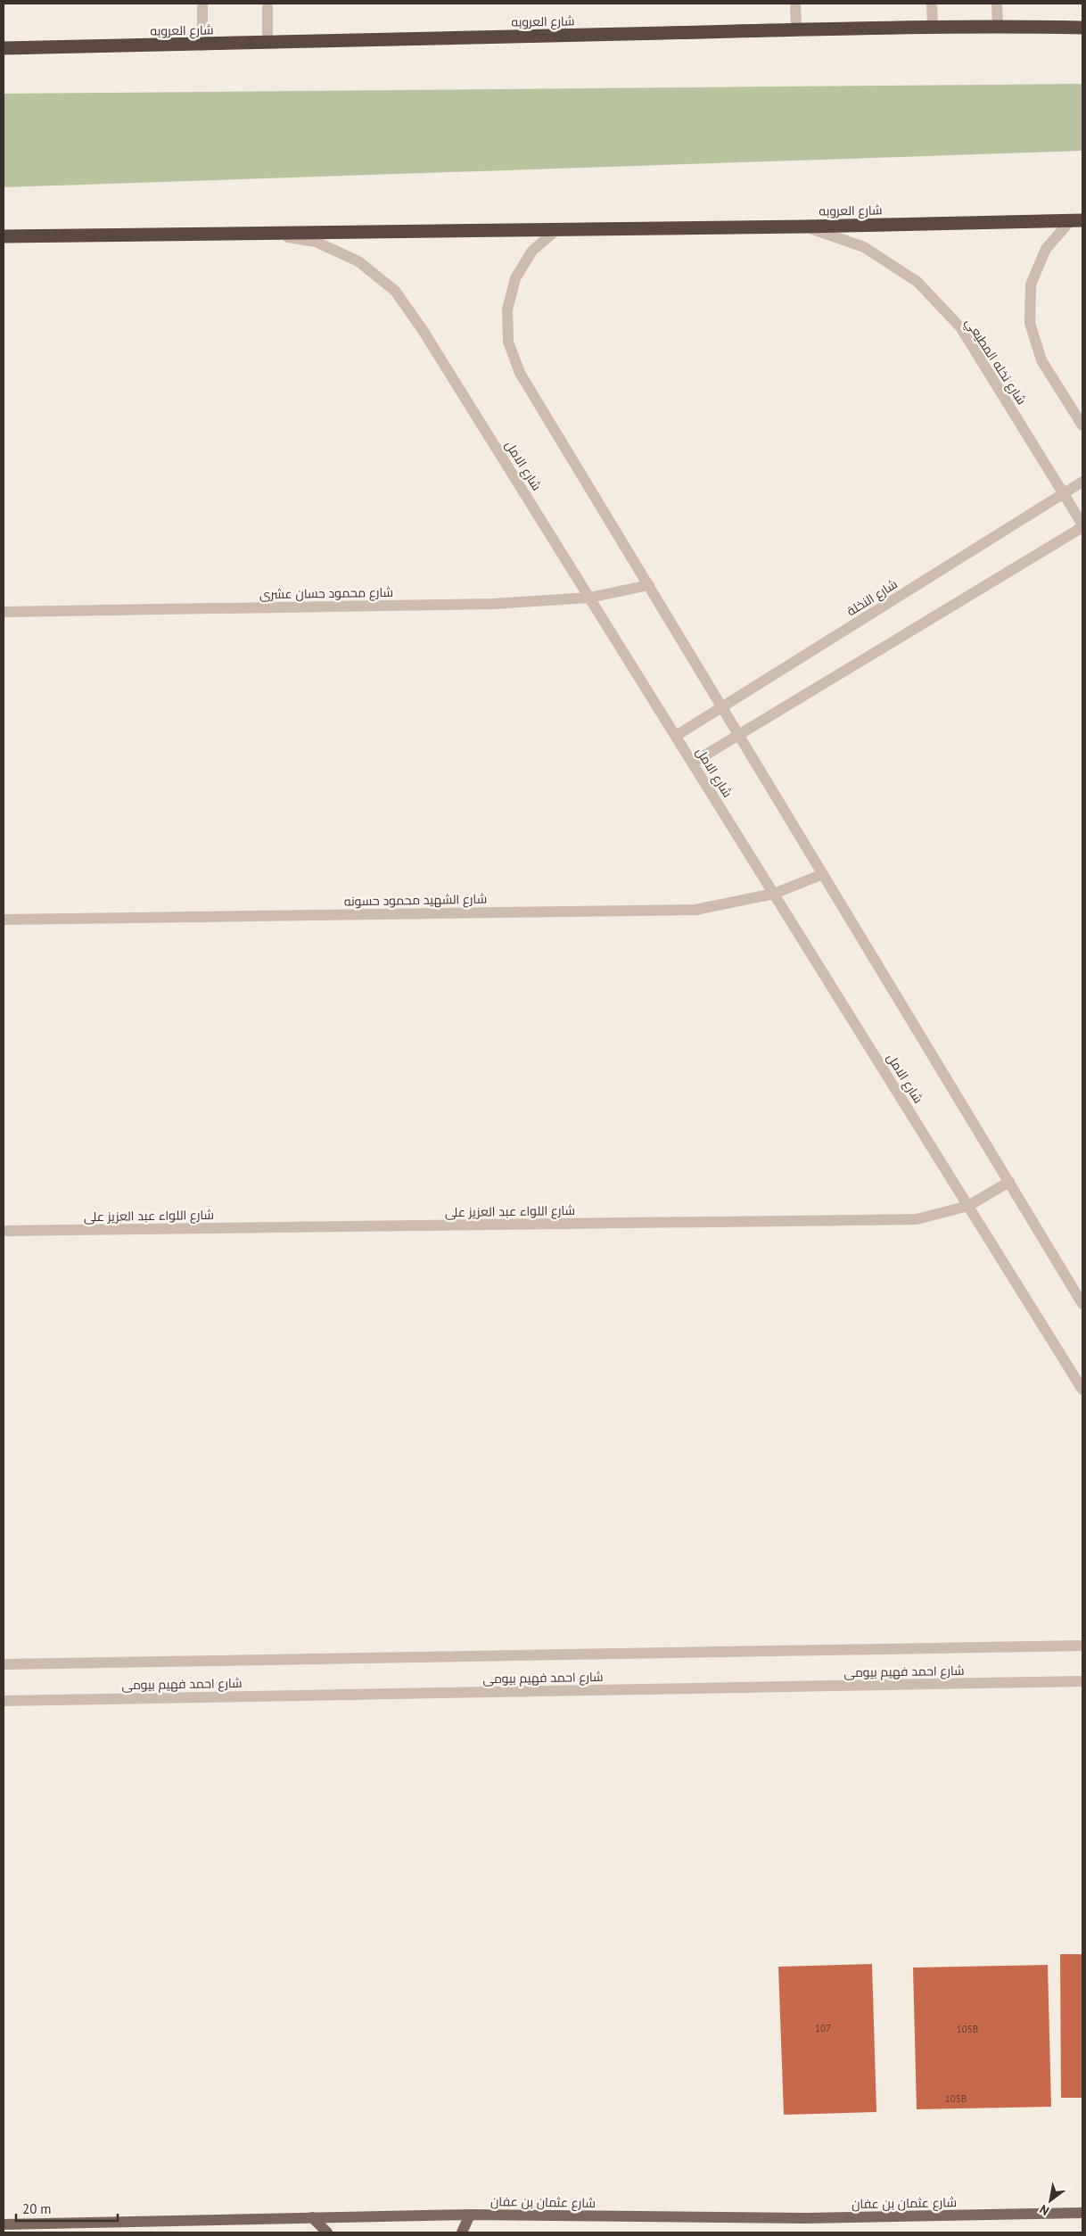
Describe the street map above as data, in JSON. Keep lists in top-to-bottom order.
{
  "streets": {
    "highway": ["شارع العروبه"],
    "main road": ["شارع عثمان بن عفان"],
    "street": [
      "شارع نخله المطيعي",
      "شارع الامل",
      "شارع محمود حسان عشرى",
      "شارع النخلة",
      "شارع الشهيد محمود حسونه",
      "شارع اللواء عبد العزيز على",
      "شارع احمد فهيم بيومى"
    ]
  },
  "crossings": [
    ["شارع العروبه", "شارع نخله المطيعي"],
    ["شارع العروبه", "شارع الامل"],
    ["شارع نخله المطيعي", "شارع النخلة"],
    ["شارع الامل", "شارع محمود حسان عشرى"],
    ["شارع الامل", "شارع النخلة"],
    ["شارع الامل", "شارع الشهيد محمود حسونه"],
    ["شارع الامل", "شارع اللواء عبد العزيز على"]
  ],
  "house_numbers": ["107", "105B", "105B"],
  "scale_bar": "20 m",
  "north": "bottom left"
}
